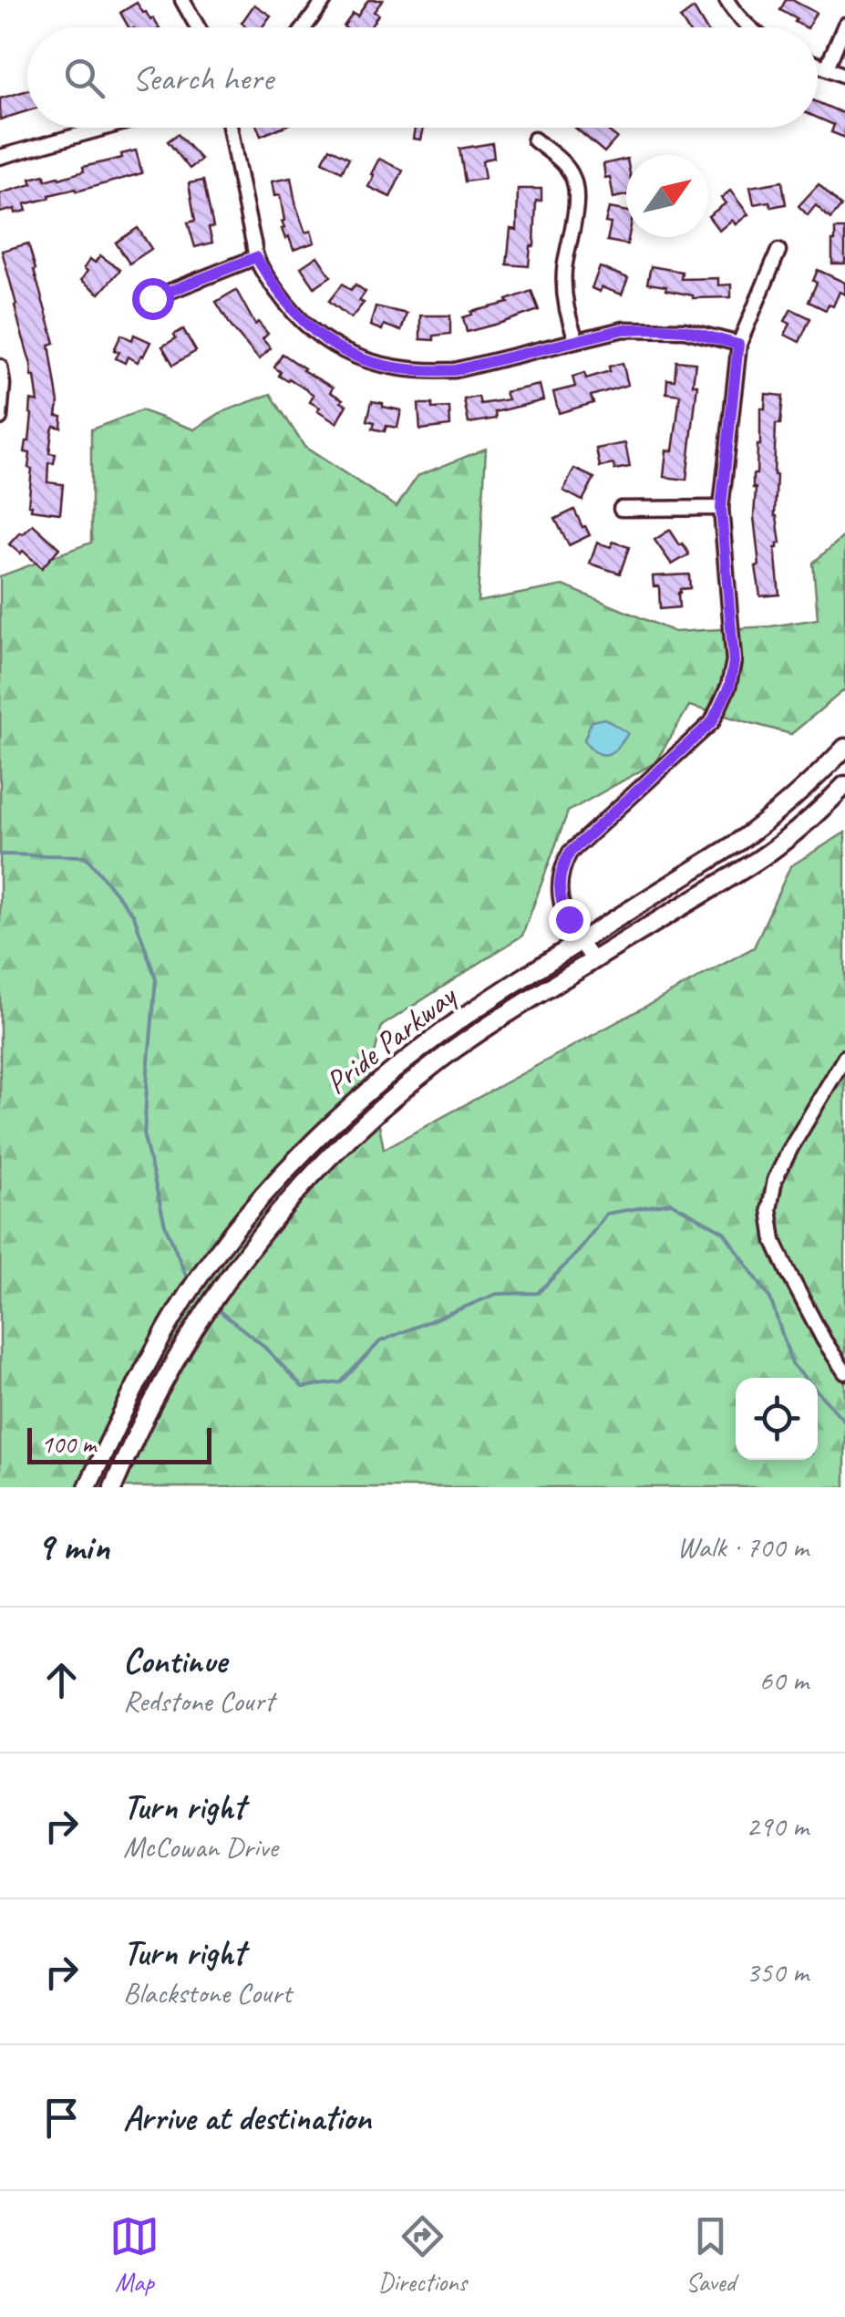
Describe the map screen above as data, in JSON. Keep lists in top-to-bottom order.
{
  "streets": {
    "main road": ["Pride Parkway"]
  },
  "scale_bar": "100 m",
  "north": "top right",
  "page": {
    "search": "Search here",
    "scale": "100 m",
    "heading": ["9 min", "Walk · 700 m"],
    "list": [
      ["Continue", "Redstone Court", "60 m"],
      ["Turn right", "McCowan Drive", "290 m"],
      ["Turn right", "Blackstone Court", "350 m"],
      "Arrive at destination"
    ],
    "nav": ["Map", "Directions", "Saved"]
  }
}
